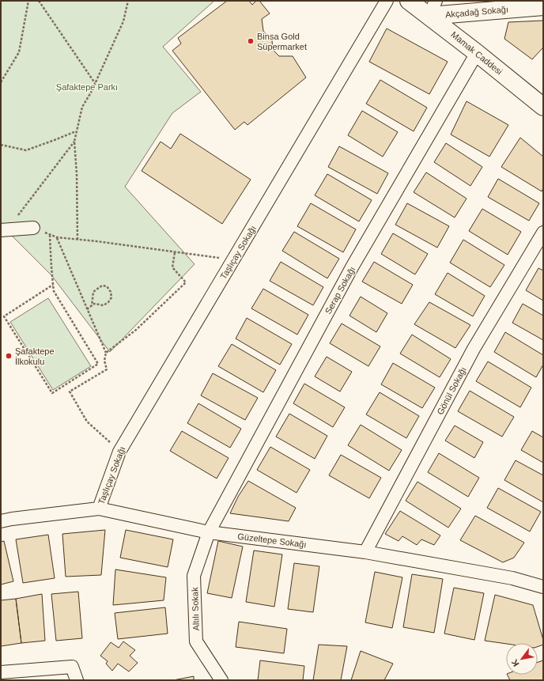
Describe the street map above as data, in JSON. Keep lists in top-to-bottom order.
{
  "streets": {
    "main road": ["Akçadağ Sokağı", "Mamak Caddesi"],
    "street": [
      "Taşlıçay Sokağı",
      "Serap Sokağı",
      "Gönül Sokağı",
      "Güzeltepe Sokağı",
      "Altılı Sokak"
    ]
  },
  "crossings": [
    ["Akçadağ Sokağı", "Mamak Caddesi"],
    ["Mamak Caddesi", "Serap Sokağı"],
    ["Taşlıçay Sokağı", "Güzeltepe Sokağı"],
    ["Serap Sokağı", "Güzeltepe Sokağı"],
    ["Serap Sokağı", "Altılı Sokak"],
    ["Gönül Sokağı", "Güzeltepe Sokağı"],
    ["Güzeltepe Sokağı", "Altılı Sokak"]
  ],
  "parks": ["Şafaktepe Parkı"],
  "places": ["Binsa Gold Süpermarket", "Şafaktepe İlkokulu"],
  "north": "bottom left"
}
